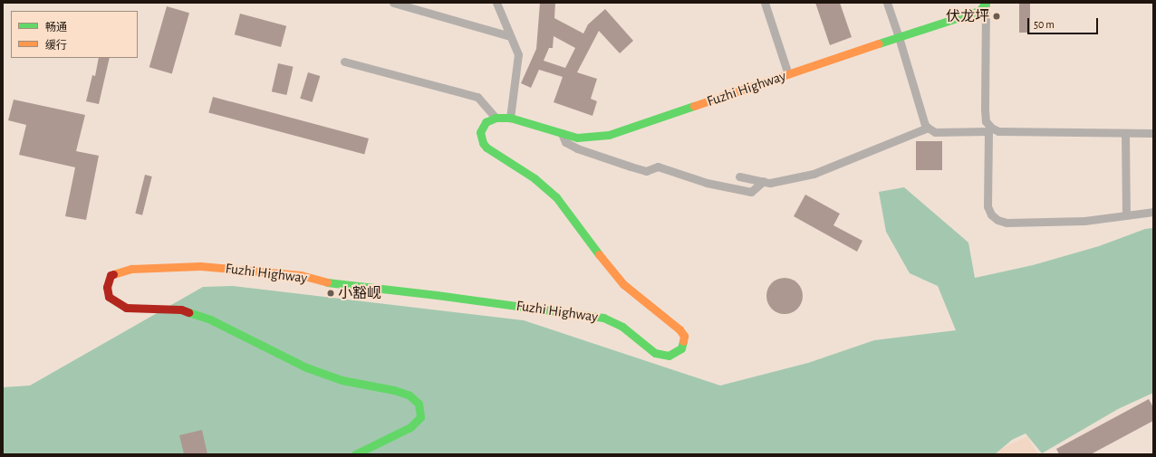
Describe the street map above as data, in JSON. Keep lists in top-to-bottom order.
{
  "streets": {
    "main road": ["Fuzhi Highway"]
  },
  "places": ["伏龙坪", "小豁岘"],
  "legend": ["畅通", "缓行"],
  "scale_bar": "50 m"
}
